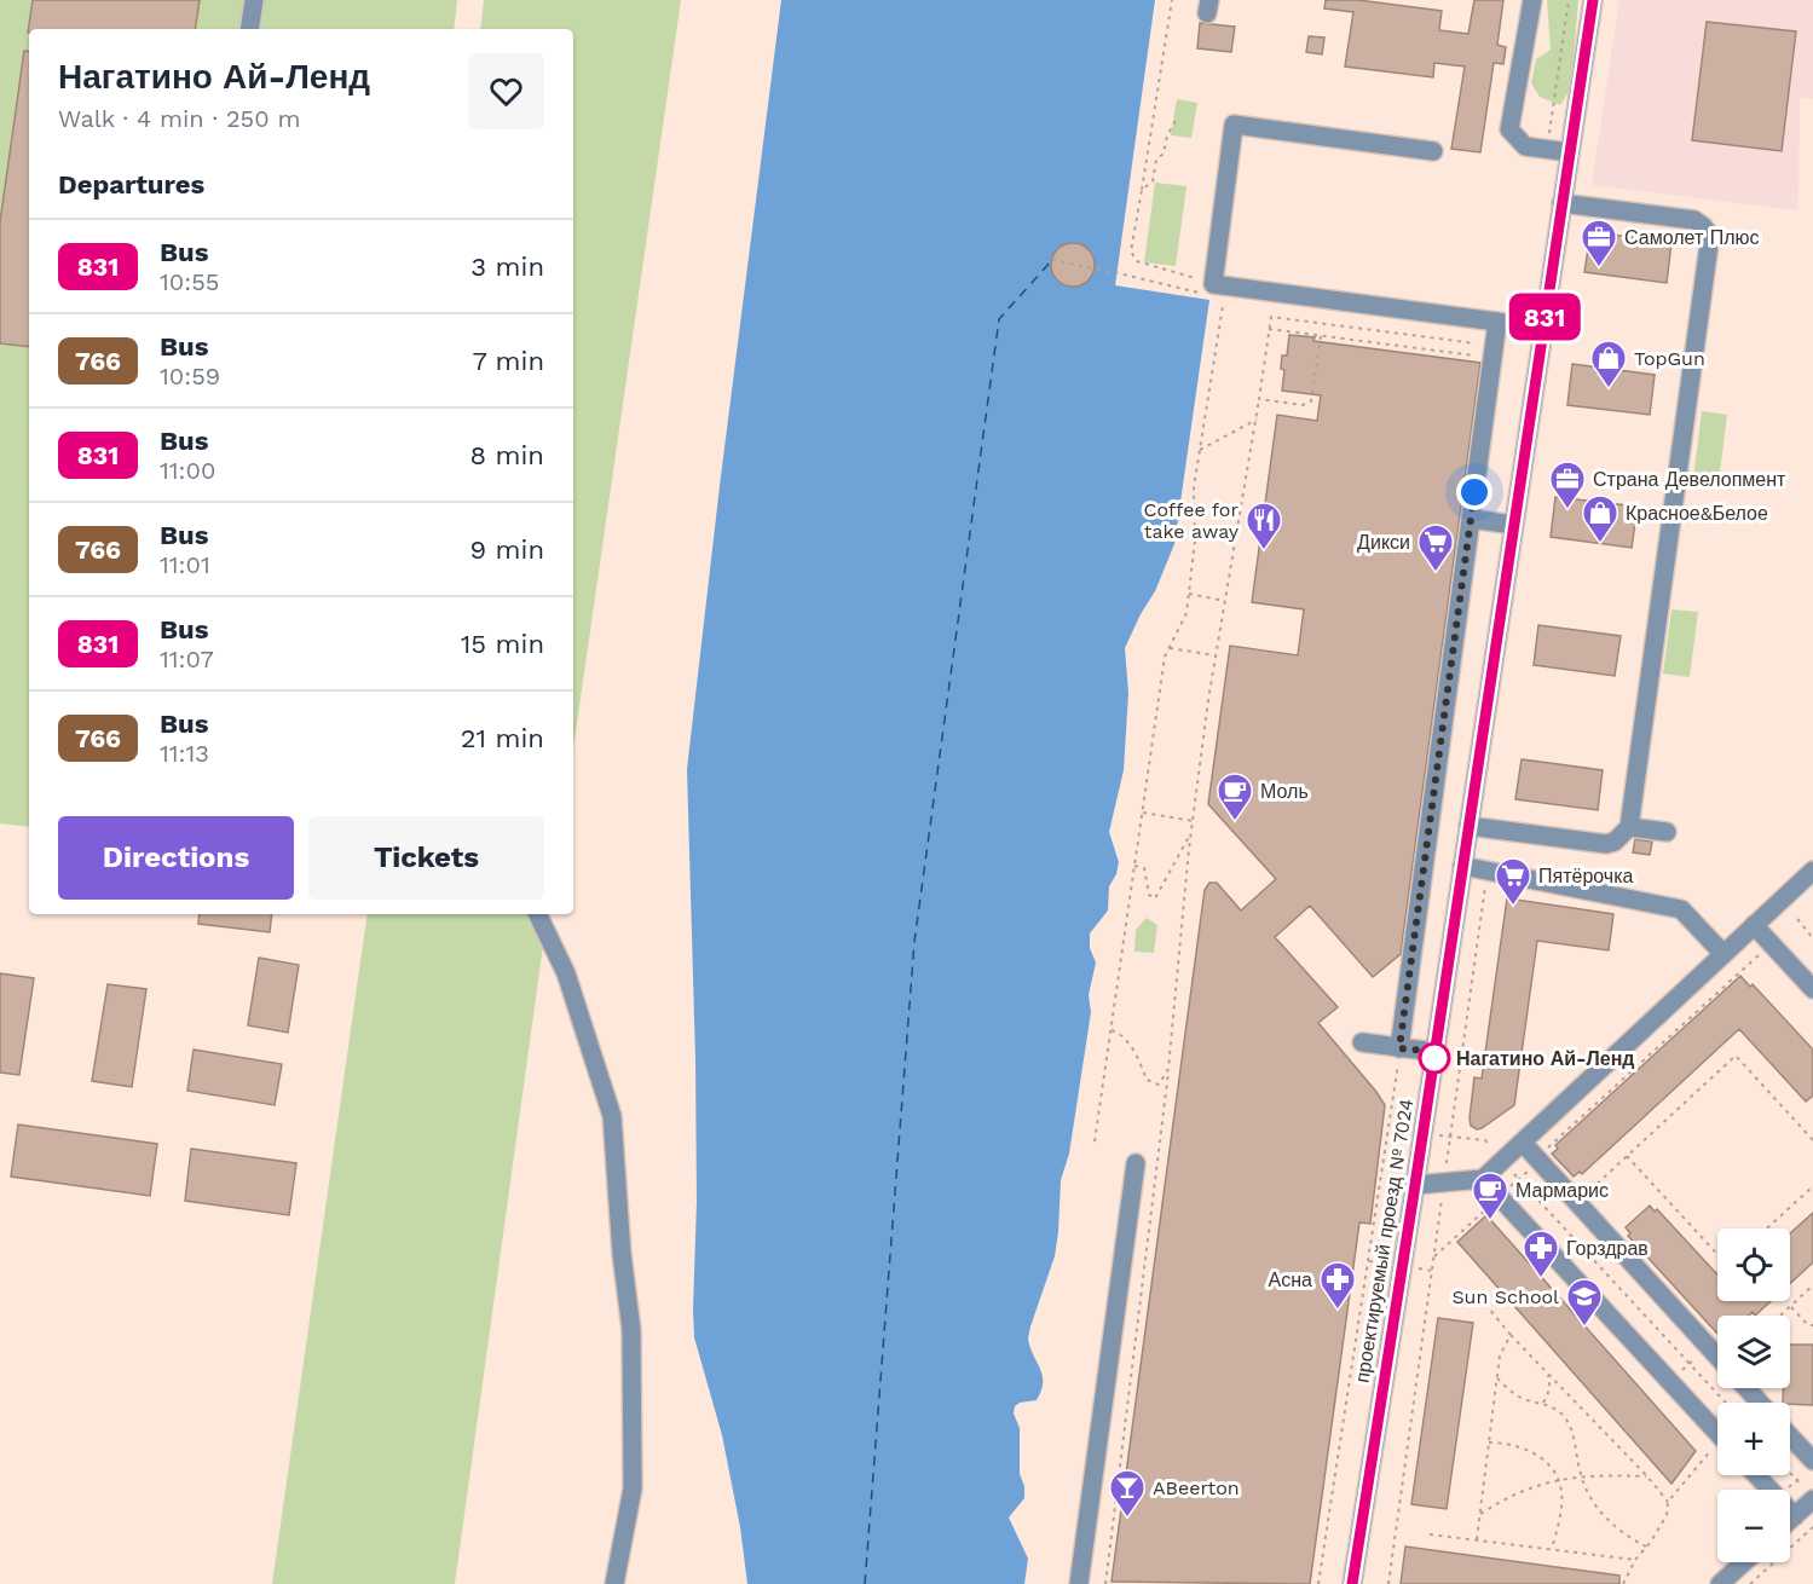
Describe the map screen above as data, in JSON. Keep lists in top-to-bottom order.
{
  "streets": {
    "street": ["проектируемый проезд № 7024"]
  },
  "places": {
    "office": ["Самолет Плюс", "Страна Девелопмент"],
    "shop": ["TopGun", "Красное&Белое"],
    "restaurant": ["Coffee for take away"],
    "supermarket": ["Дикси", "Пятёрочка"],
    "cafe": ["Моль", "Мармарис"],
    "other": ["Нагатино Ай-Ленд"],
    "pharmacy": ["Горздрав", "Асна"],
    "school or university": ["Sun School"],
    "bar": ["ABeerton"]
  },
  "lines": ["bus line 831"],
  "page": {
    "on_map": "831",
    "heading": [
      ["Нагатино Ай-Ленд", "Walk · 4 min · 250 m"],
      "Departures"
    ],
    "list": [
      {
        "mark": "831",
        "name": "Bus",
        "note": "10:55",
        "value": "3 min"
      },
      {
        "mark": "766",
        "name": "Bus",
        "note": "10:59",
        "value": "7 min"
      },
      {
        "mark": "831",
        "name": "Bus",
        "note": "11:00",
        "value": "8 min"
      },
      {
        "mark": "766",
        "name": "Bus",
        "note": "11:01",
        "value": "9 min"
      },
      {
        "mark": "831",
        "name": "Bus",
        "note": "11:07",
        "value": "15 min"
      },
      {
        "mark": "766",
        "name": "Bus",
        "note": "11:13",
        "value": "21 min"
      }
    ],
    "buttons": ["Directions", "Tickets"],
    "map_buttons": ["+", "−"]
  }
}
